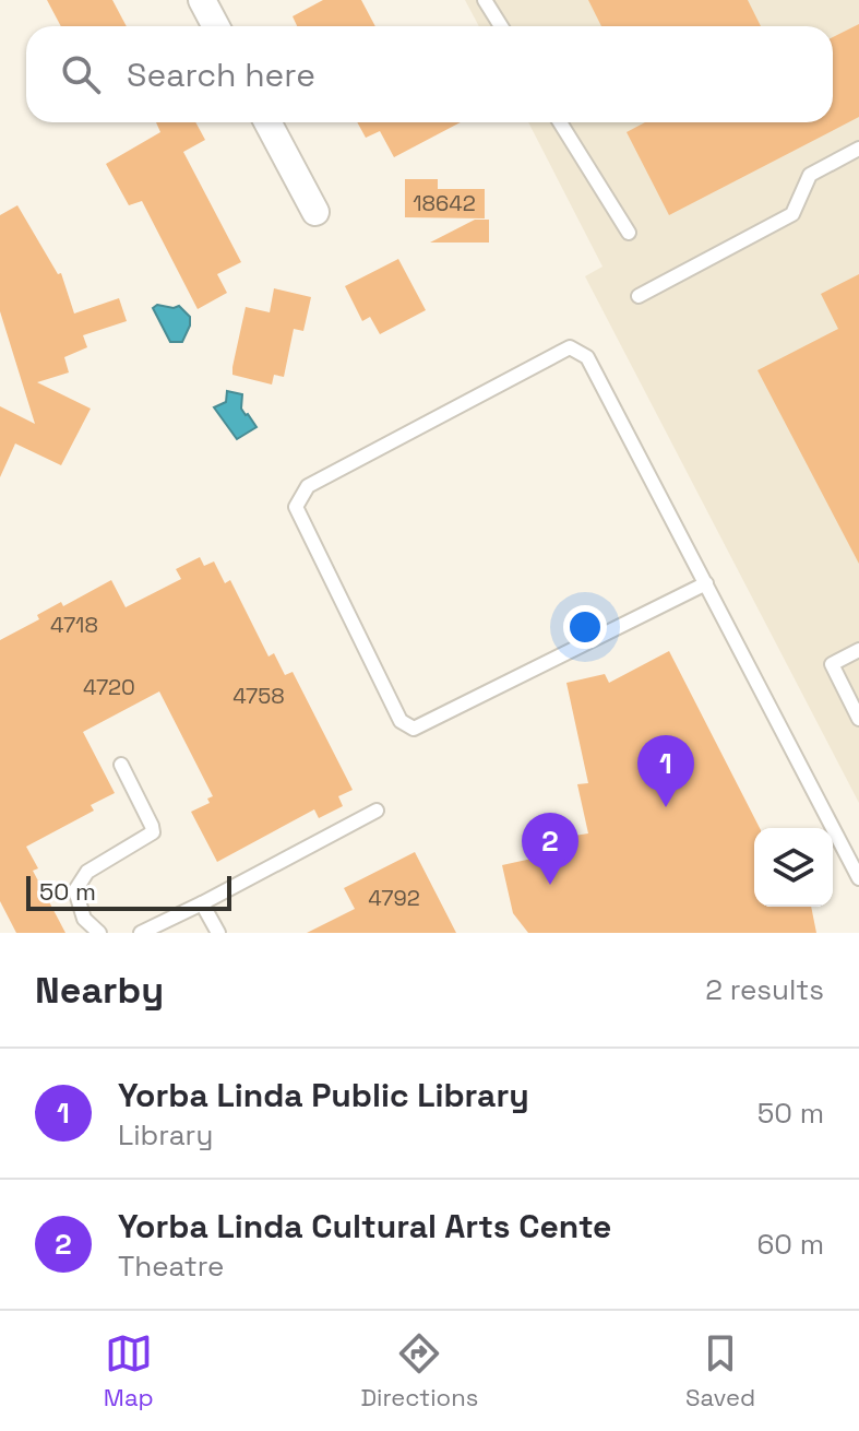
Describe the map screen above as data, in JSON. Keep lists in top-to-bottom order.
{
  "house_numbers": [
    "18642",
    "4718",
    "4720",
    "4758",
    "4792"
  ],
  "scale_bar": "50 m",
  "page": {
    "search": "Search here",
    "pins": ["1", "2"],
    "scale": "50 m",
    "heading": ["Nearby", "2 results"],
    "list": [
      {
        "mark": "1",
        "name": "Yorba Linda Public Library",
        "note": "Library",
        "value": "50 m"
      },
      {
        "mark": "2",
        "name": "Yorba Linda Cultural Arts Cente",
        "note": "Theatre",
        "value": "60 m"
      }
    ],
    "nav": ["Map", "Directions", "Saved"]
  }
}
